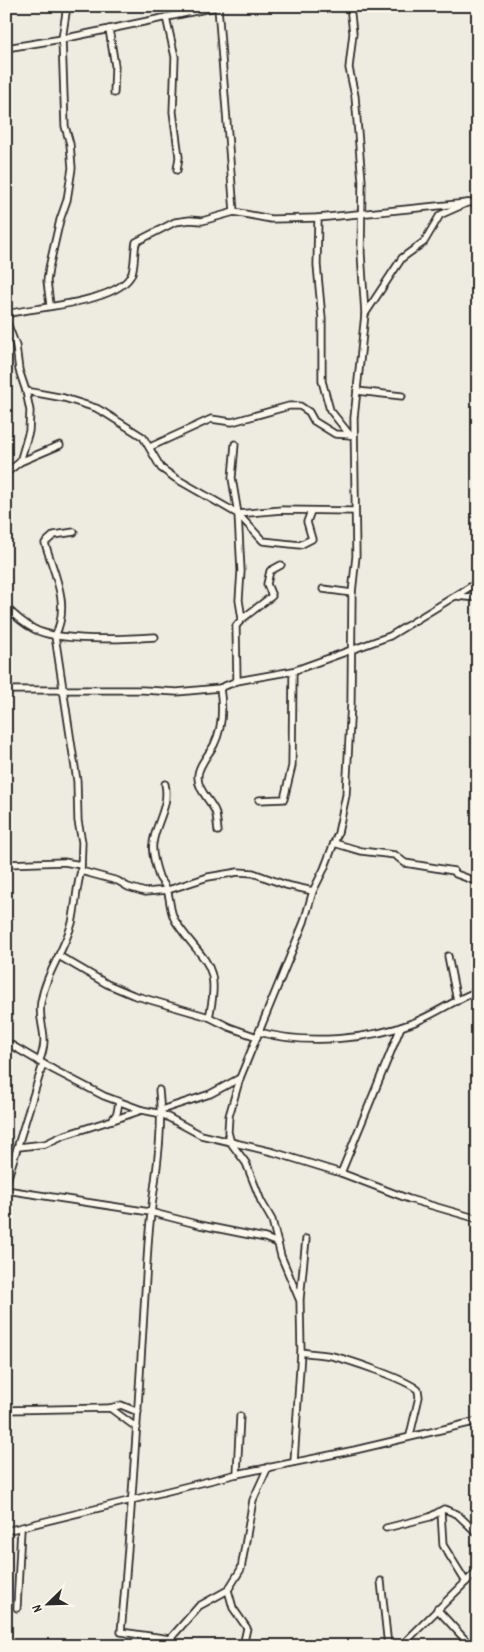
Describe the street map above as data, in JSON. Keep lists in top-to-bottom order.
{
  "north": "bottom left"
}
